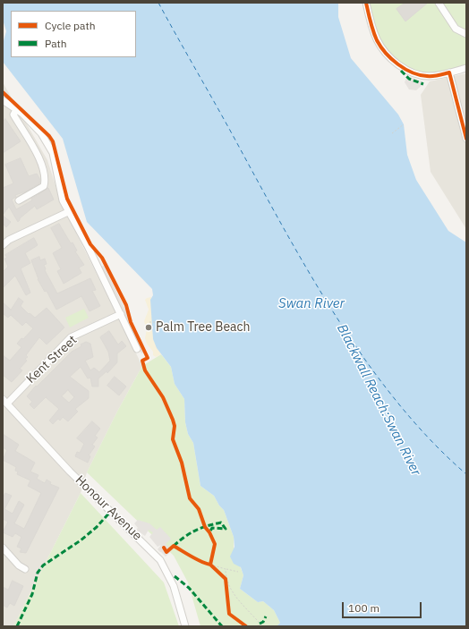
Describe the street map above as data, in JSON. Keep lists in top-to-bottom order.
{
  "streets": {
    "street": ["Kent Street", "Honour Avenue"]
  },
  "crossings": [
    ["Kent Street", "Honour Avenue"]
  ],
  "water": ["Swan River", "Blackwall Reach:Swan River"],
  "places": ["Palm Tree Beach"],
  "legend": ["Cycle path", "Path"],
  "scale_bar": "100 m"
}
